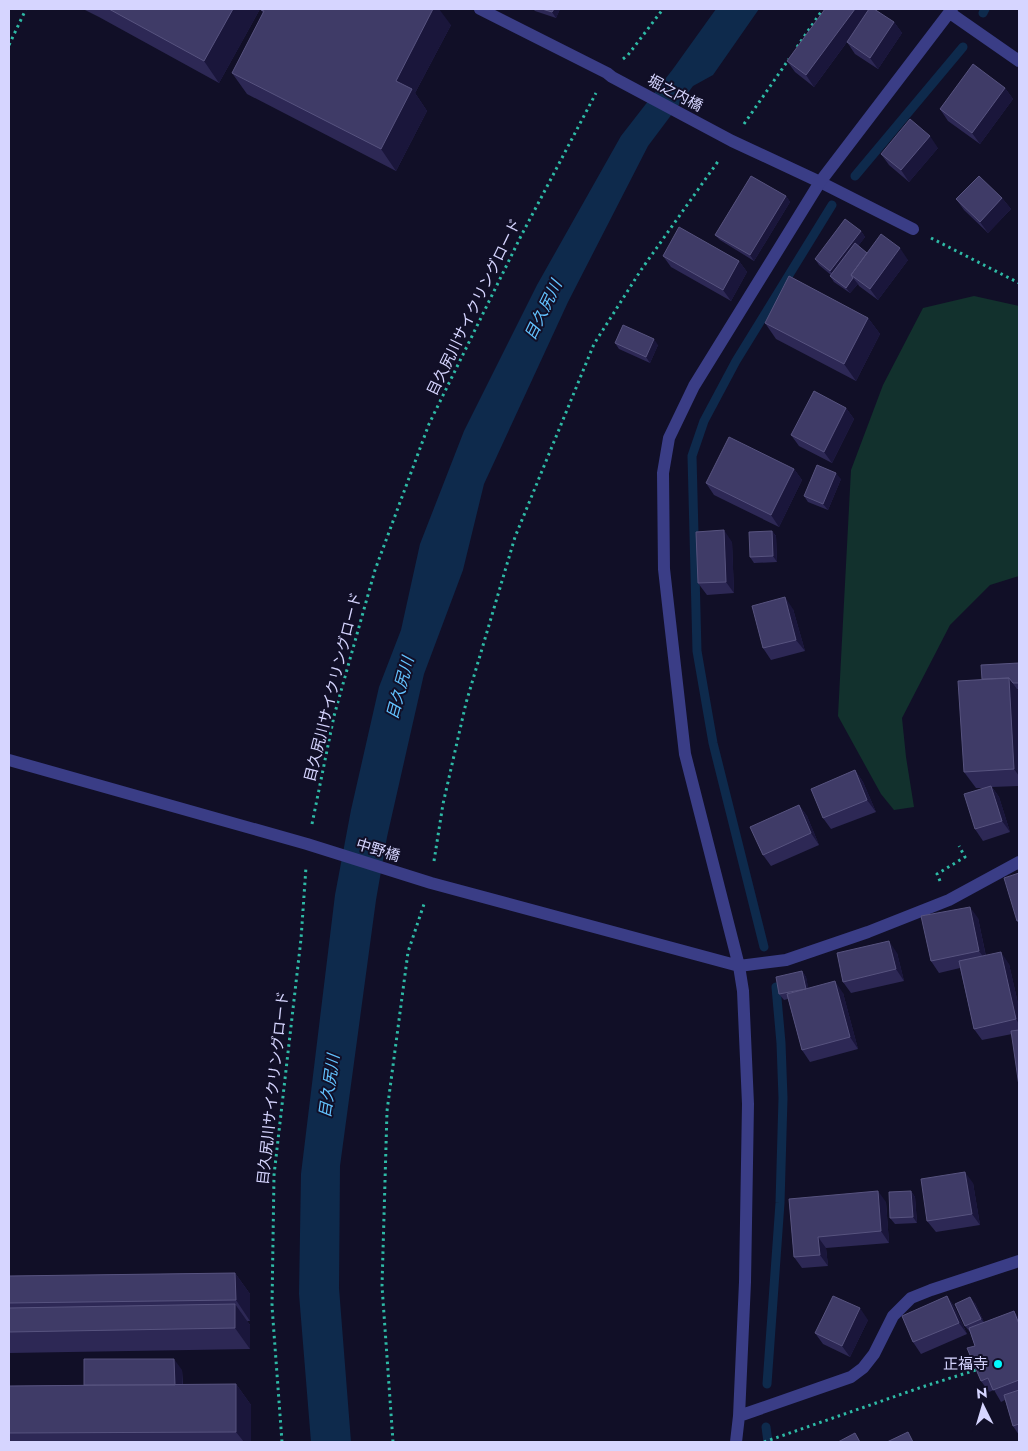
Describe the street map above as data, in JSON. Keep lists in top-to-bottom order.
{
  "streets": {
    "street": ["堀之内橋", "中野橋"],
    "path": ["目久尻川サイクリングロード"]
  },
  "crossings": [
    ["堀之内橋", "目久尻川サイクリングロード"],
    ["目久尻川サイクリングロード", "中野橋"]
  ],
  "water": ["目久尻川"],
  "places": ["正福寺"],
  "north": "top"
}
